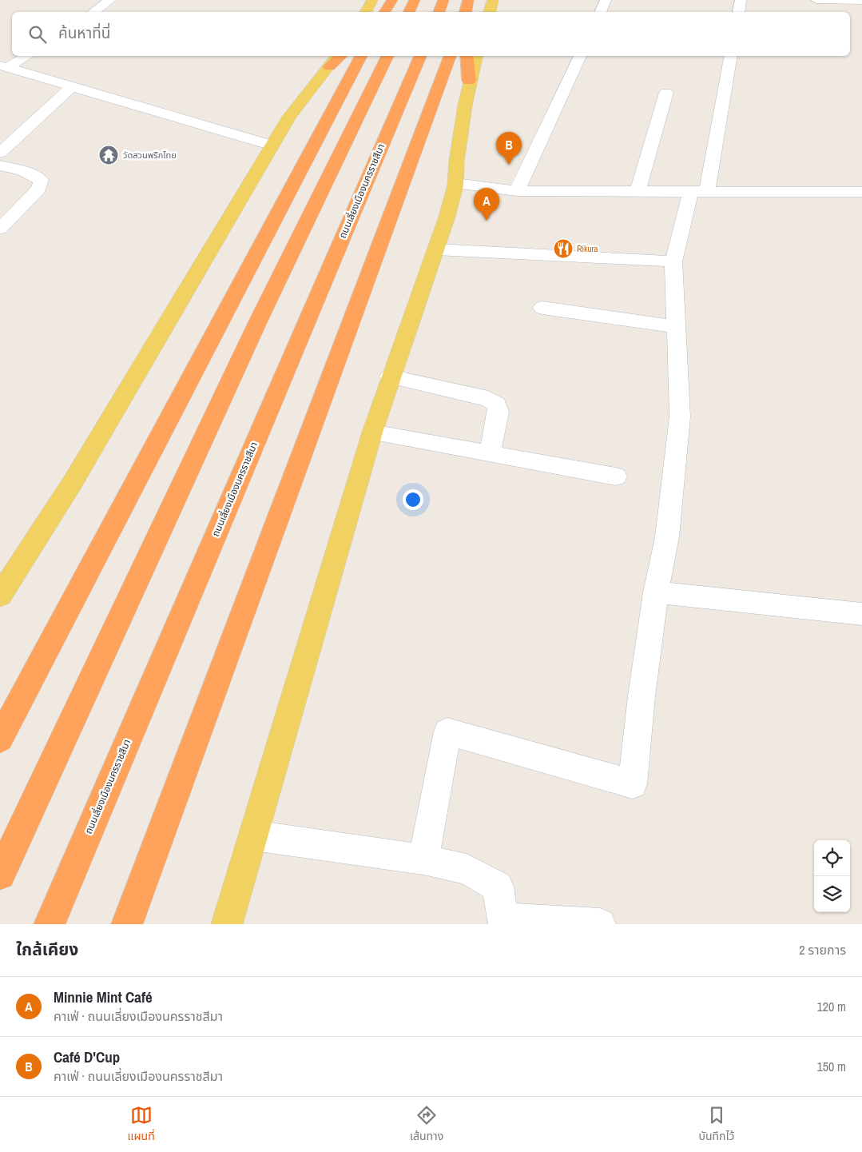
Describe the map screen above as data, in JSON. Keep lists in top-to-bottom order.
{
  "streets": {
    "highway": ["ถนนเลี่ยงเมืองนครราชสีมา"]
  },
  "places": {
    "temple": ["วัดสวนพริกไทย"],
    "restaurant": ["Rikura"]
  },
  "page": {
    "search": "ค้นหาที่นี่",
    "pins": ["B", "A"],
    "heading": ["ใกล้เคียง", "2 รายการ"],
    "list": [
      {
        "mark": "A",
        "name": "Minnie Mint Café",
        "note": "คาเฟ่ · ถนนเลี่ยงเมืองนครราชสีมา",
        "value": "120 m"
      },
      {
        "mark": "B",
        "name": "Café D'Cup",
        "note": "คาเฟ่ · ถนนเลี่ยงเมืองนครราชสีมา",
        "value": "150 m"
      }
    ],
    "nav": ["แผนที่", "เส้นทาง", "บันทึกไว้"]
  }
}
